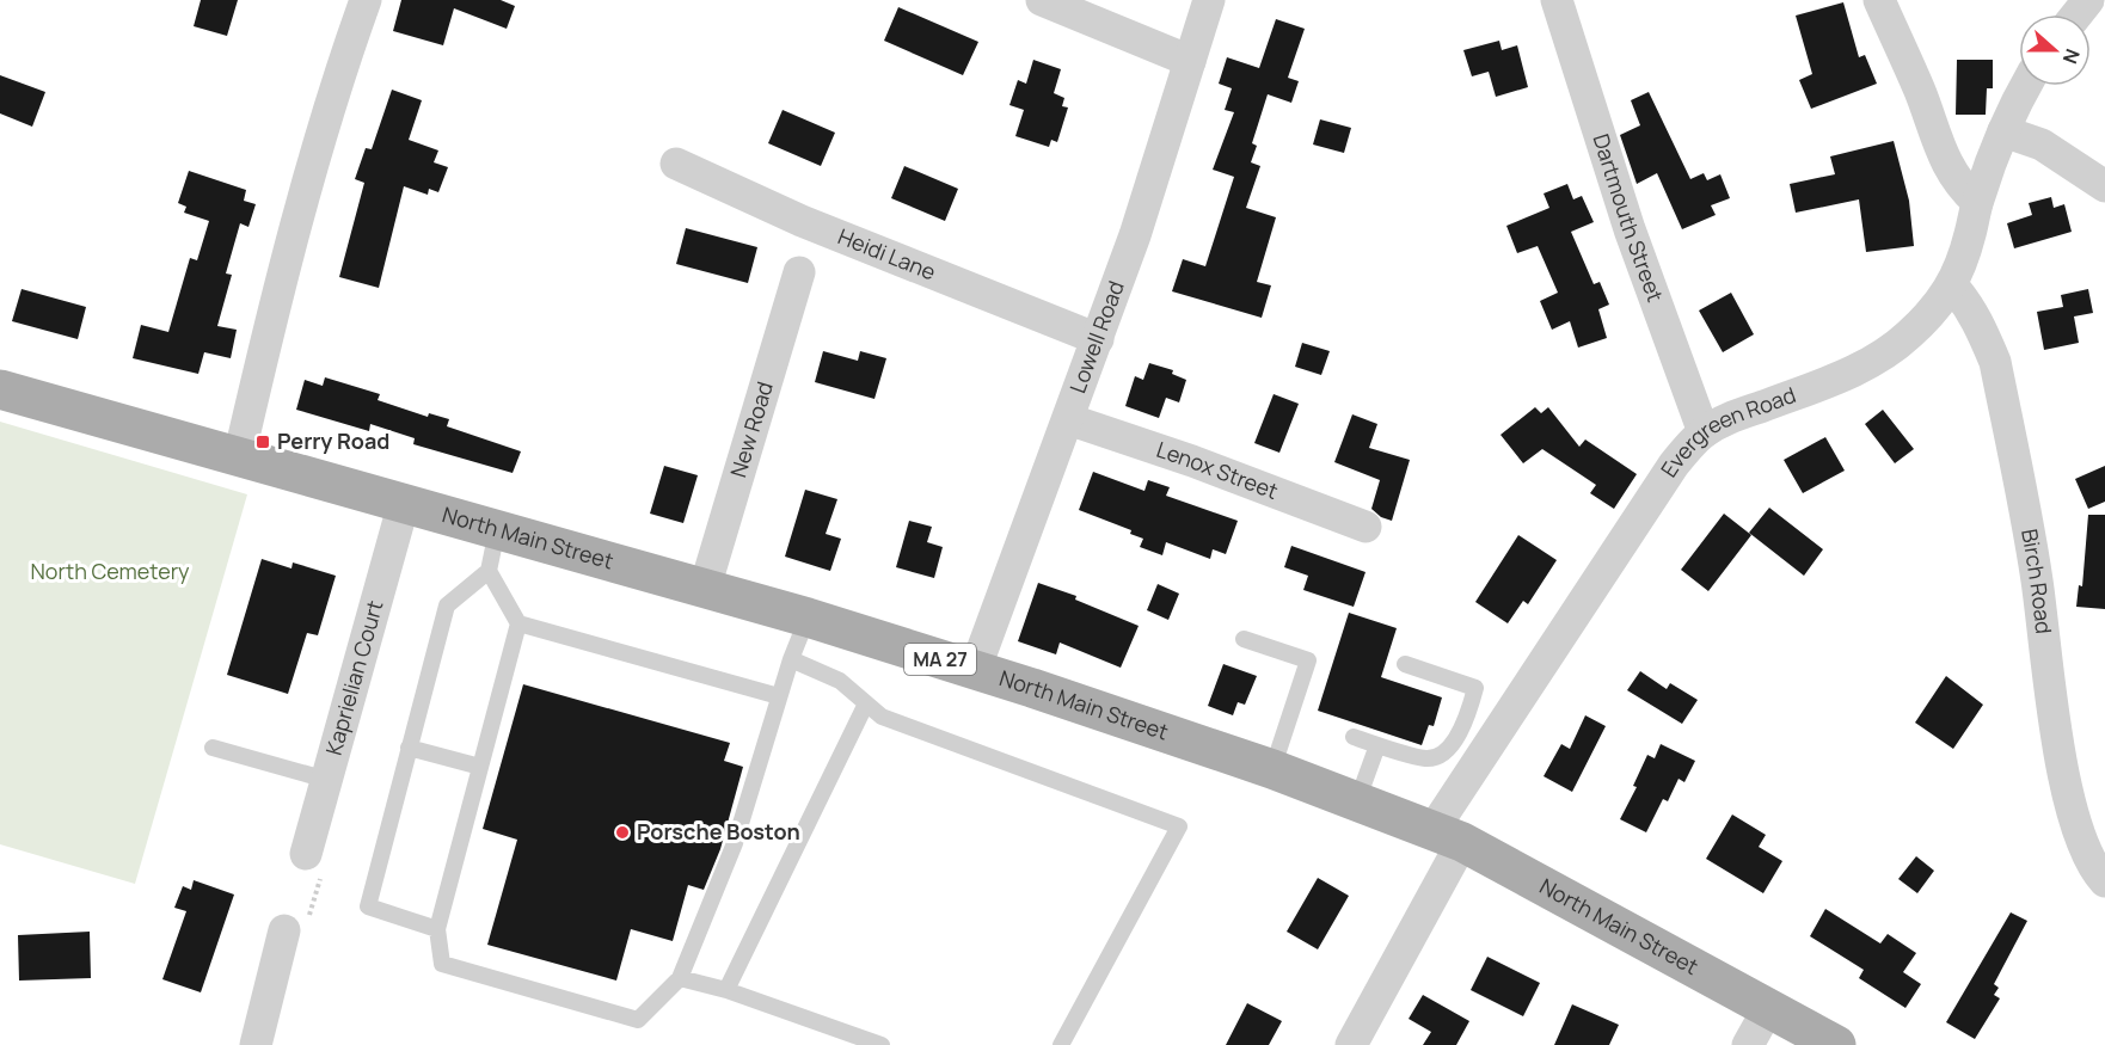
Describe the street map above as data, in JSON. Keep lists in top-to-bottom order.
{
  "streets": {
    "main road": ["North Main Street", "MA 27"],
    "street": [
      "Dartmouth Street",
      "Heidi Lane",
      "Lowell Road",
      "New Road",
      "Evergreen Road",
      "Lenox Street",
      "Birch Road",
      "Kaprielian Court"
    ]
  },
  "crossings": [
    ["Dartmouth Street", "Evergreen Road"],
    ["Heidi Lane", "Lowell Road"],
    ["Lowell Road", "Lenox Street"],
    ["Lowell Road", "North Main Street"],
    ["New Road", "North Main Street"],
    ["Evergreen Road", "North Main Street"],
    ["Evergreen Road", "Birch Road"],
    ["North Main Street", "Kaprielian Court"]
  ],
  "parks": ["North Cemetery"],
  "places": {
    "transit": ["Perry Road"],
    "other": ["Porsche Boston"]
  },
  "north": "right"
}
